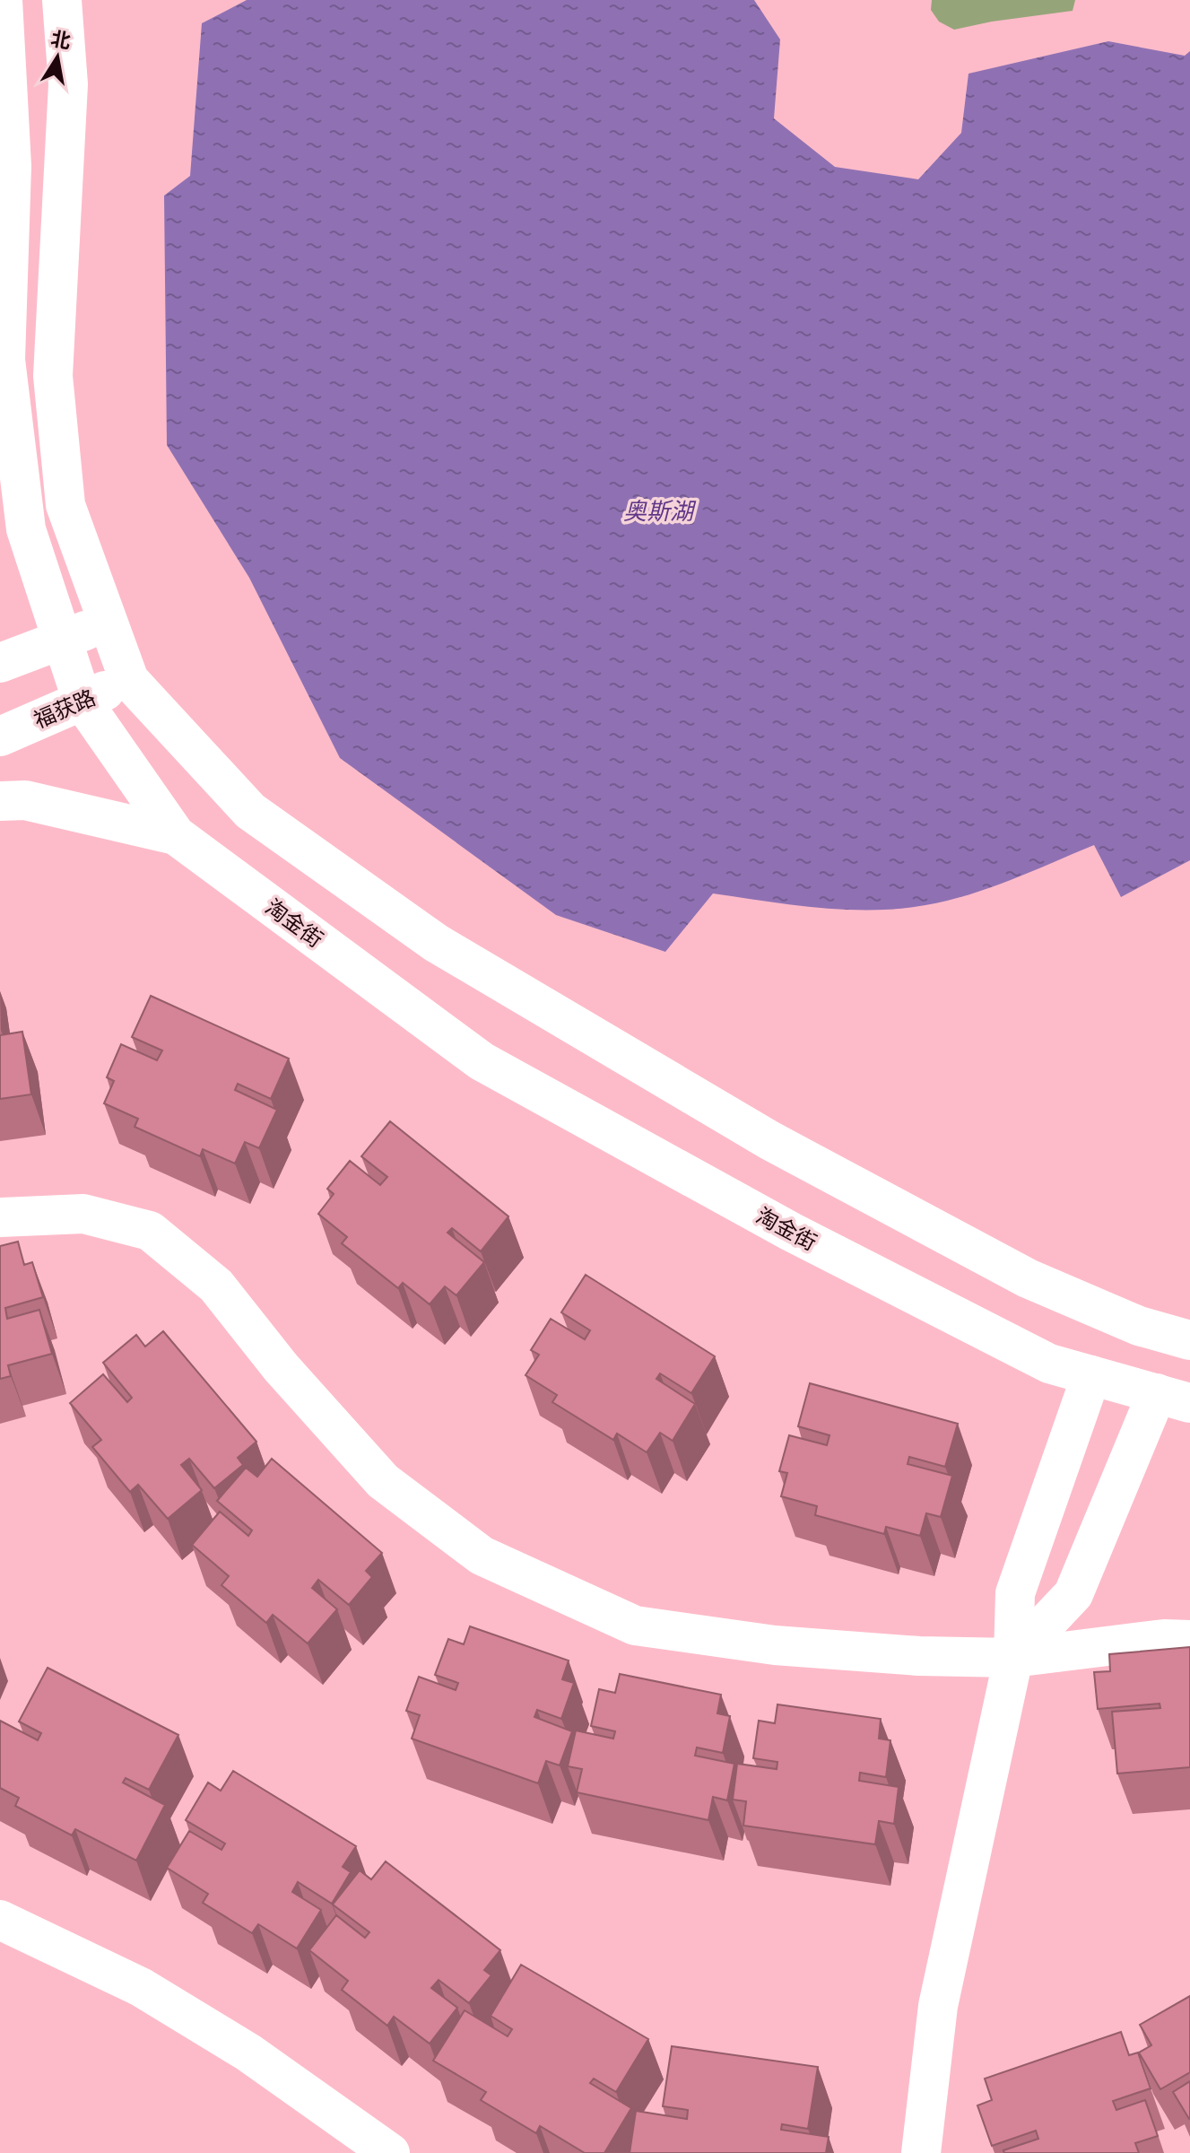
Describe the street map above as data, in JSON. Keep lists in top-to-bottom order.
{
  "streets": {
    "street": ["福获路", "淘金街"]
  },
  "crossings": [
    ["福获路", "淘金街"]
  ],
  "water": ["奥斯湖"],
  "north": "top"
}
